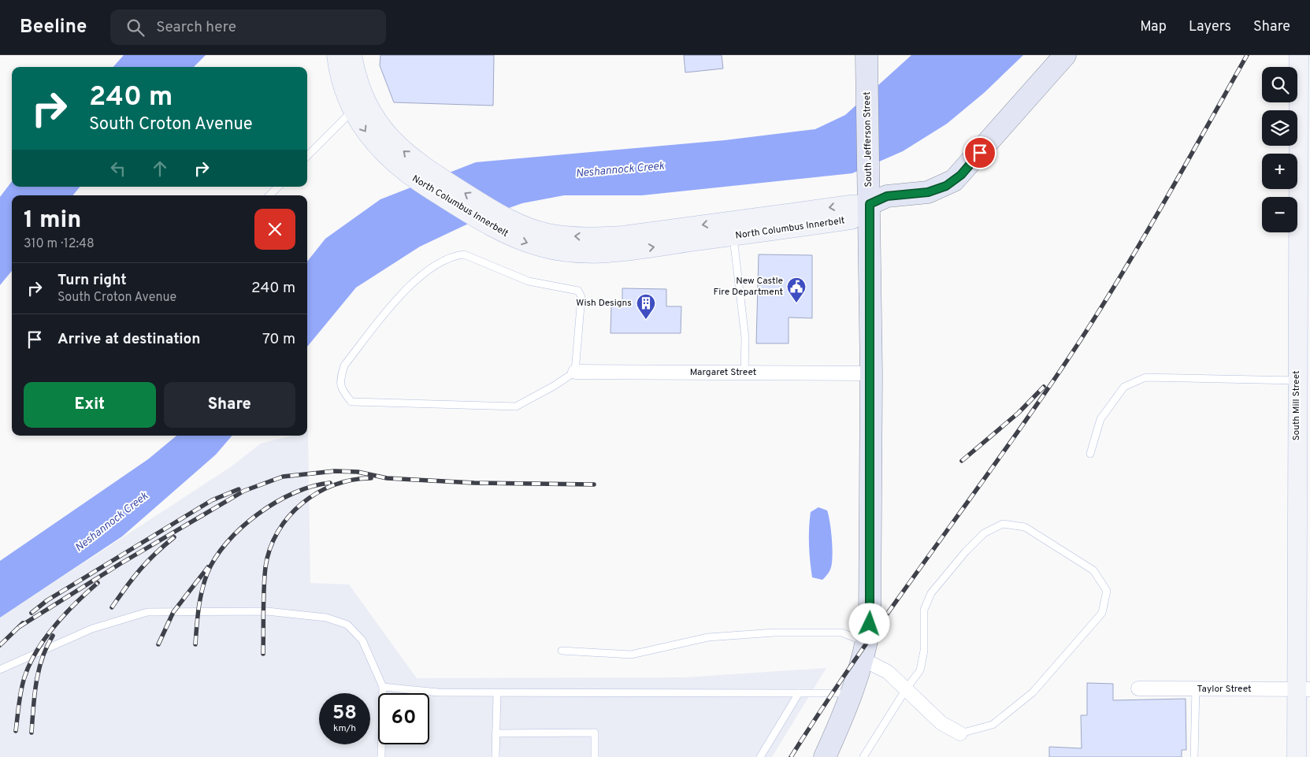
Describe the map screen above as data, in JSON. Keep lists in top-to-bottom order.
{
  "streets": {
    "main road": ["South Jefferson Street", "North Columbus Innerbelt", "South Mill Street"],
    "street": ["Margaret Street", "Taylor Street"]
  },
  "crossings": [
    ["South Jefferson Street", "North Columbus Innerbelt"],
    ["South Jefferson Street", "Margaret Street"],
    ["South Mill Street", "Taylor Street"]
  ],
  "water": ["Neshannock Creek"],
  "places": {
    "public building": ["New Castle Fire Department"],
    "building": ["Wish Designs"]
  },
  "page": {
    "header": "Beeline",
    "search": "Search here",
    "nav": ["Map", "Layers", "Share"],
    "map_buttons": ["+", "−"],
    "turn": ["240 m", "South Croton Avenue"],
    "heading": ["1 min", "310 m · 12:48"],
    "list": [
      {
        "name": "Turn right",
        "note": "South Croton Avenue",
        "value": "240 m"
      },
      {
        "name": "Arrive at destination",
        "value": "70 m"
      }
    ],
    "buttons": ["Exit", "Share"],
    "speed": "58 km/h",
    "limit": "60"
  }
}
